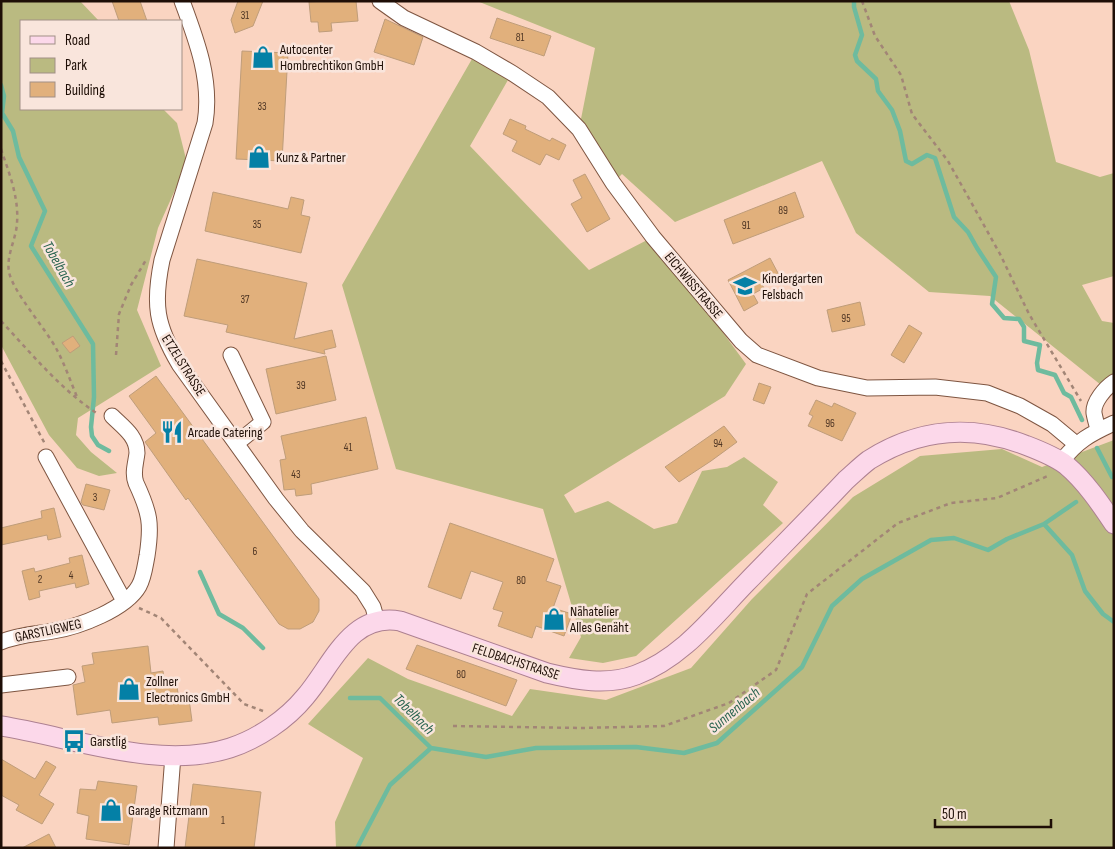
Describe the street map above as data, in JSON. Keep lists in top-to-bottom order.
{
  "streets": {
    "main road": ["FELDBACHSTRASSE"],
    "street": ["EICHWISSTRASSE", "ETZELSTRASSE", "GARSTLIGWEG"]
  },
  "crossings": [
    ["ETZELSTRASSE", "FELDBACHSTRASSE"]
  ],
  "water": ["Tobelbach", "Sunnenbach"],
  "places": {
    "shop": [
      "Autocenter Hombrechtikon GmbH",
      "Kunz & Partner",
      "Nähatelier Alles Genäht",
      "Zollner Electronics GmbH",
      "Garage Ritzmann"
    ],
    "school or university": ["Kindergarten Felsbach"],
    "restaurant": ["Arcade Catering"],
    "bus stop": ["Garstlig"]
  },
  "house_numbers": [
    "31",
    "81",
    "33",
    "89",
    "35",
    "91",
    "37",
    "95",
    "39",
    "96",
    "94",
    "41",
    "43",
    "3",
    "6",
    "4",
    "2",
    "80",
    "80",
    "1"
  ],
  "legend": ["Road", "Park", "Building"],
  "scale_bar": "50 m"
}
